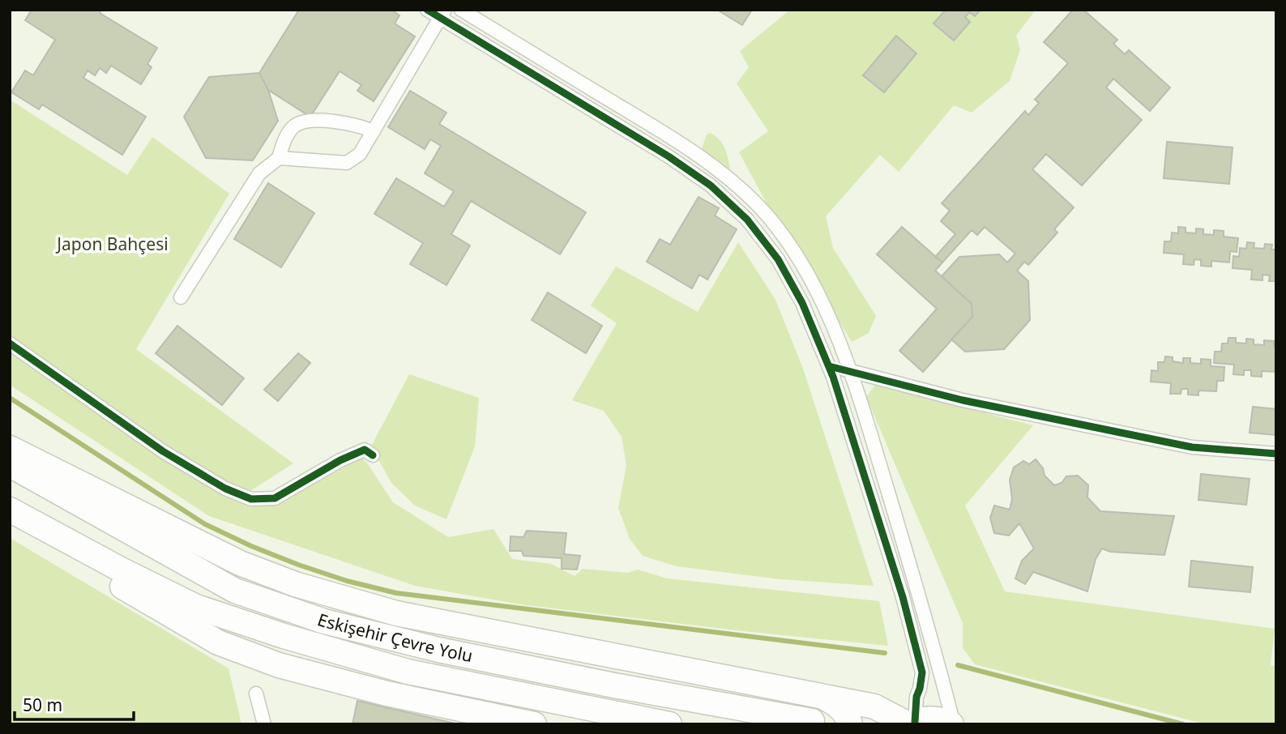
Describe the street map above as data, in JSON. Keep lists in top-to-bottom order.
{
  "streets": {
    "highway": ["Eskişehir Çevre Yolu"]
  },
  "parks": ["Japon Bahçesi"],
  "scale_bar": "50 m"
}
